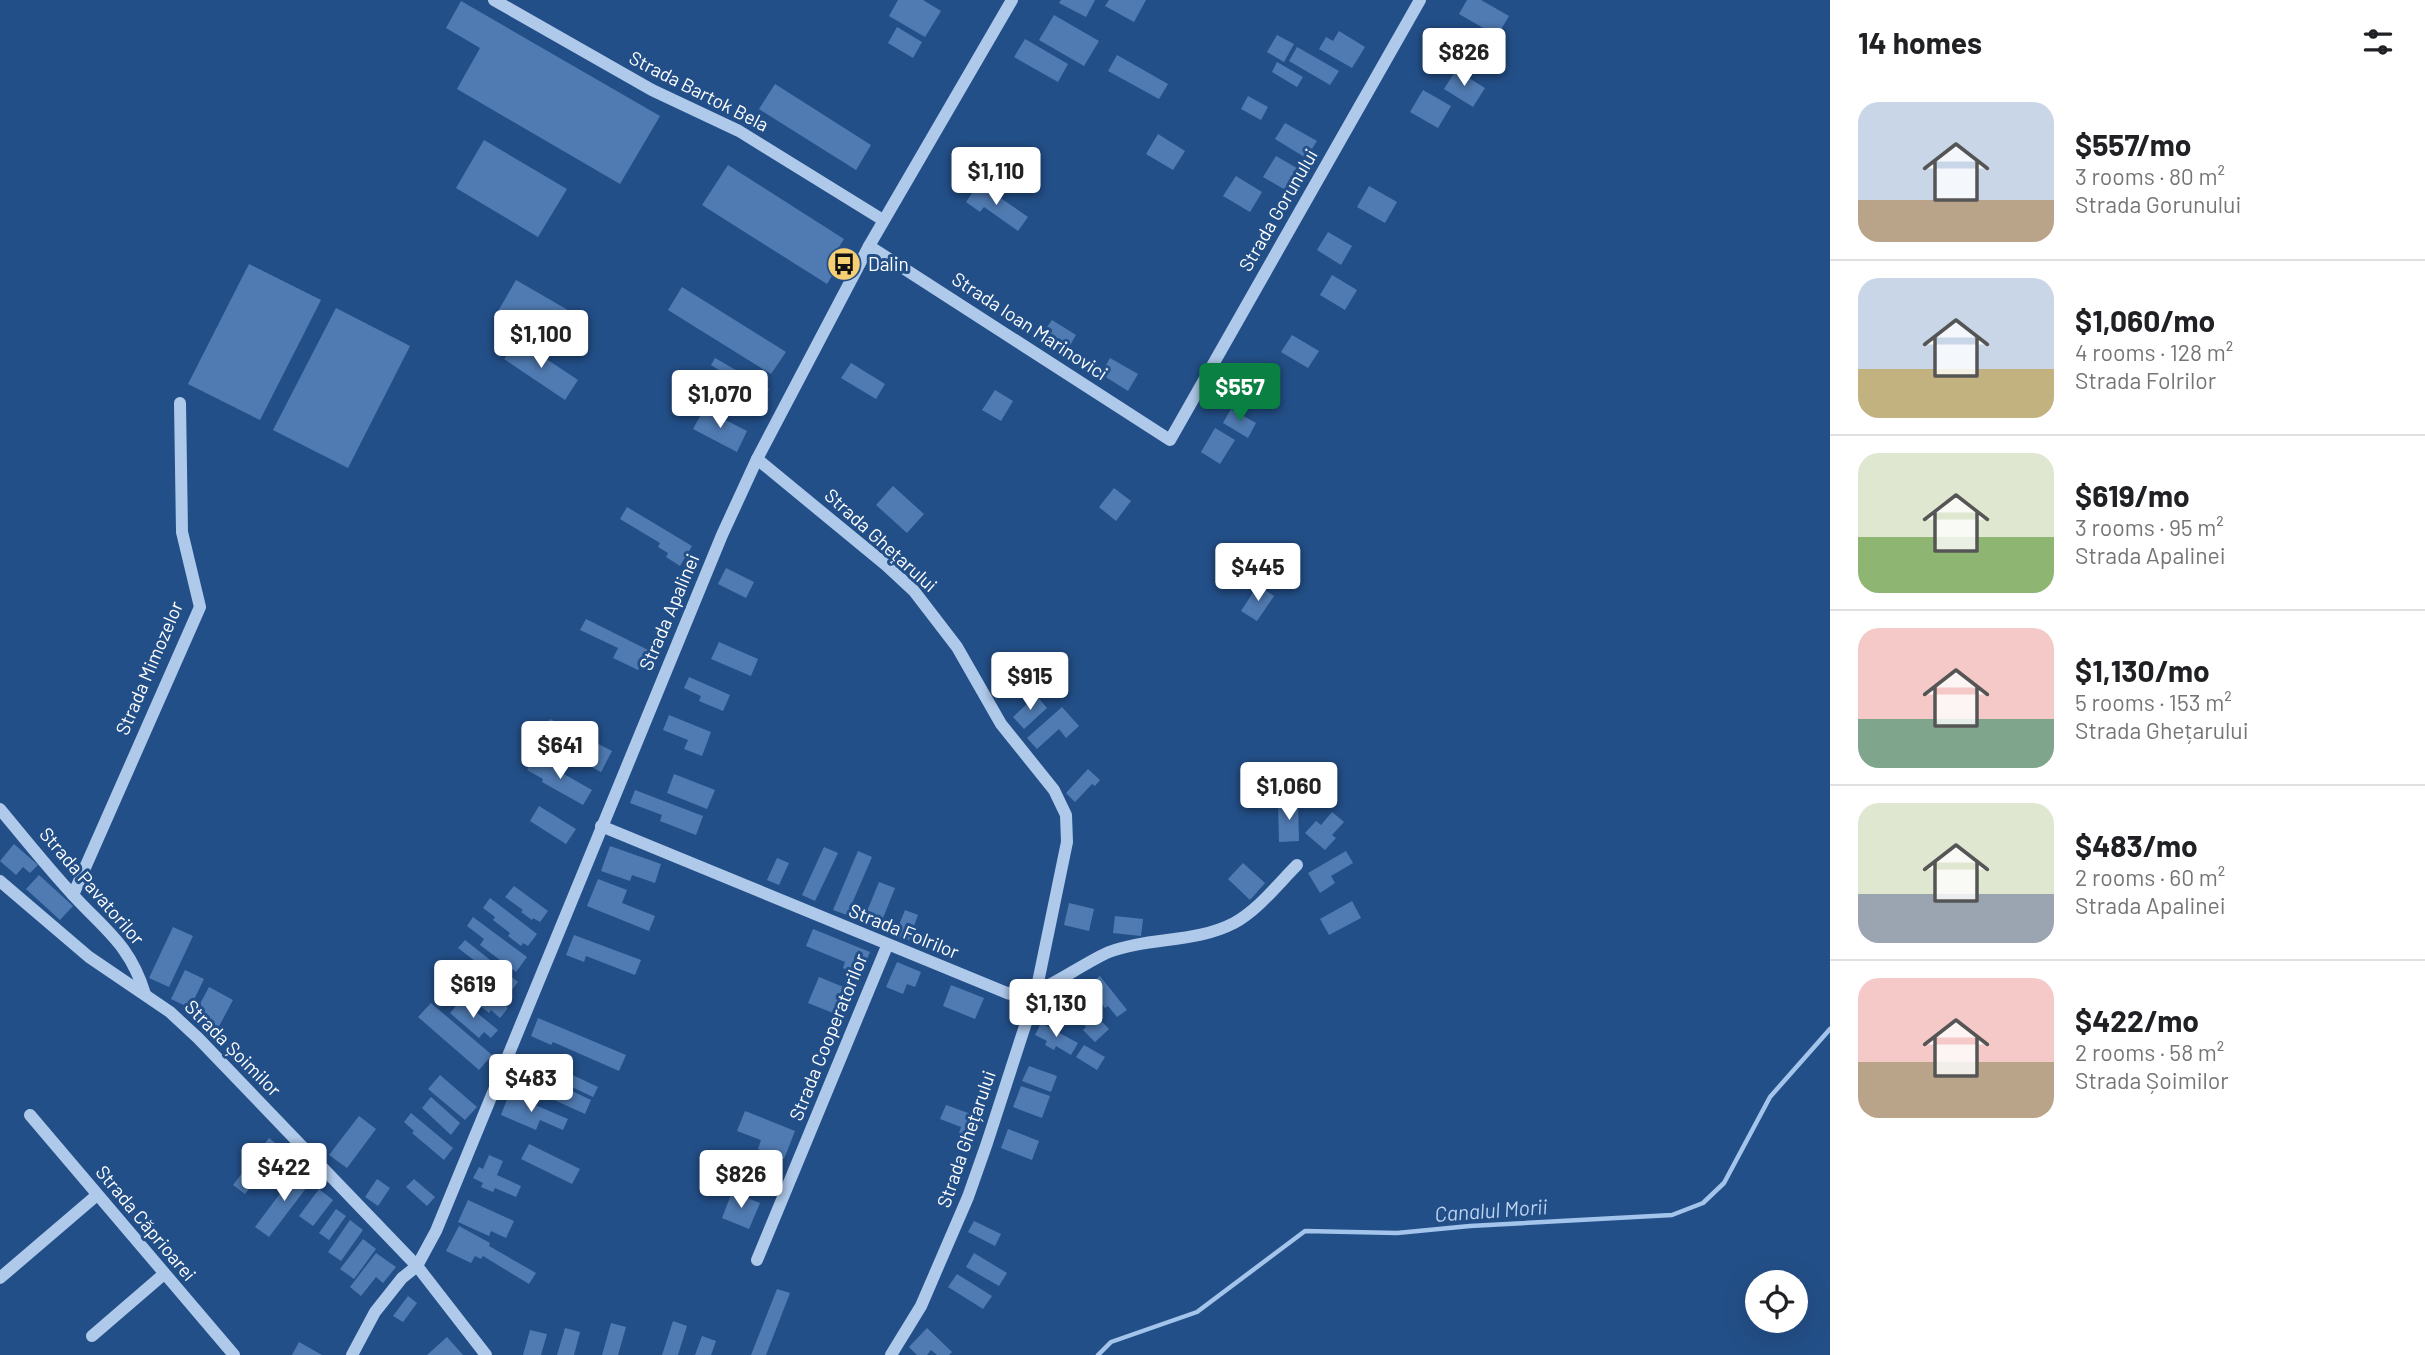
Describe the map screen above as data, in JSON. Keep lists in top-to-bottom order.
{
  "streets": {
    "street": [
      "Strada Bartok Bela",
      "Strada Gorunului",
      "Strada Ioan Marinovici",
      "Strada Ghețarului",
      "Strada Apalinei",
      "Strada Mimozelor",
      "Strada Pavatorilor",
      "Strada Folrilor",
      "Strada Cooperatorilor",
      "Strada Șoimilor",
      "Strada Căprioarei"
    ]
  },
  "crossings": [
    ["Strada Bartok Bela", "Strada Apalinei"],
    ["Strada Gorunului", "Strada Ioan Marinovici"],
    ["Strada Ioan Marinovici", "Strada Apalinei"],
    ["Strada Ghețarului", "Strada Apalinei"],
    ["Strada Ghețarului", "Strada Folrilor"],
    ["Strada Apalinei", "Strada Folrilor"],
    ["Strada Apalinei", "Strada Șoimilor"],
    ["Strada Mimozelor", "Strada Pavatorilor"],
    ["Strada Pavatorilor", "Strada Șoimilor"],
    ["Strada Folrilor", "Strada Cooperatorilor"]
  ],
  "water": ["Canalul Morii"],
  "places": {
    "bus stop": ["Dalin"]
  },
  "page": {
    "heading": "14 homes",
    "price": [
      "$826",
      "$1,110",
      "$1,100",
      "$557",
      "$1,070",
      "$445",
      "$915",
      "$641",
      "$1,060",
      "$619",
      "$1,130",
      "$483",
      "$422",
      "$826"
    ],
    "list": [
      {
        "name": "$557/mo",
        "note": "3 rooms · 80 m² · Strada Gorunului"
      },
      {
        "name": "$1,060/mo",
        "note": "4 rooms · 128 m² · Strada Folrilor"
      },
      {
        "name": "$619/mo",
        "note": "3 rooms · 95 m² · Strada Apalinei"
      },
      {
        "name": "$1,130/mo",
        "note": "5 rooms · 153 m² · Strada Ghețarului"
      },
      {
        "name": "$483/mo",
        "note": "2 rooms · 60 m² · Strada Apalinei"
      },
      {
        "name": "$422/mo",
        "note": "2 rooms · 58 m² · Strada Șoimilor"
      }
    ]
  }
}
